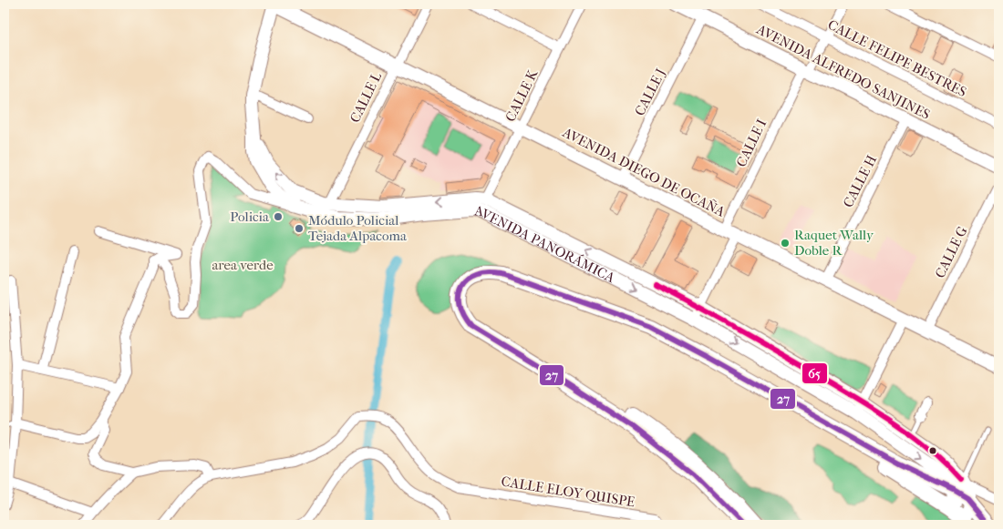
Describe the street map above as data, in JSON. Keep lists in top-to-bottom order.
{
  "streets": {
    "main road": ["AVENIDA ALFREDO SANJINES", "AVENIDA DIEGO DE OCAÑA", "AVENIDA PANORÁMICA"],
    "street": [
      "CALLE FELIPE BESTRES",
      "CALLE J",
      "CALLE K",
      "CALLE L",
      "CALLE I",
      "CALLE H",
      "CALLE G",
      "CALLE ELOY QUISPE"
    ]
  },
  "crossings": [
    ["CALLE FELIPE BESTRES", "CALLE I"],
    ["AVENIDA ALFREDO SANJINES", "CALLE J"],
    ["AVENIDA ALFREDO SANJINES", "CALLE I"],
    ["AVENIDA ALFREDO SANJINES", "CALLE H"],
    ["CALLE J", "AVENIDA DIEGO DE OCAÑA"],
    ["CALLE K", "AVENIDA DIEGO DE OCAÑA"],
    ["CALLE K", "AVENIDA PANORÁMICA"],
    ["CALLE L", "AVENIDA DIEGO DE OCAÑA"],
    ["CALLE L", "AVENIDA PANORÁMICA"],
    ["CALLE I", "AVENIDA DIEGO DE OCAÑA"],
    ["AVENIDA DIEGO DE OCAÑA", "CALLE H"],
    ["AVENIDA DIEGO DE OCAÑA", "AVENIDA PANORÁMICA"],
    ["AVENIDA DIEGO DE OCAÑA", "CALLE G"]
  ],
  "parks": ["area verde"],
  "places": ["Policia", "Módulo Policial Tejada Alpacoma", "Raquet Wally Doble R"],
  "lines": ["transit line 27", "transit line 65"]
}
